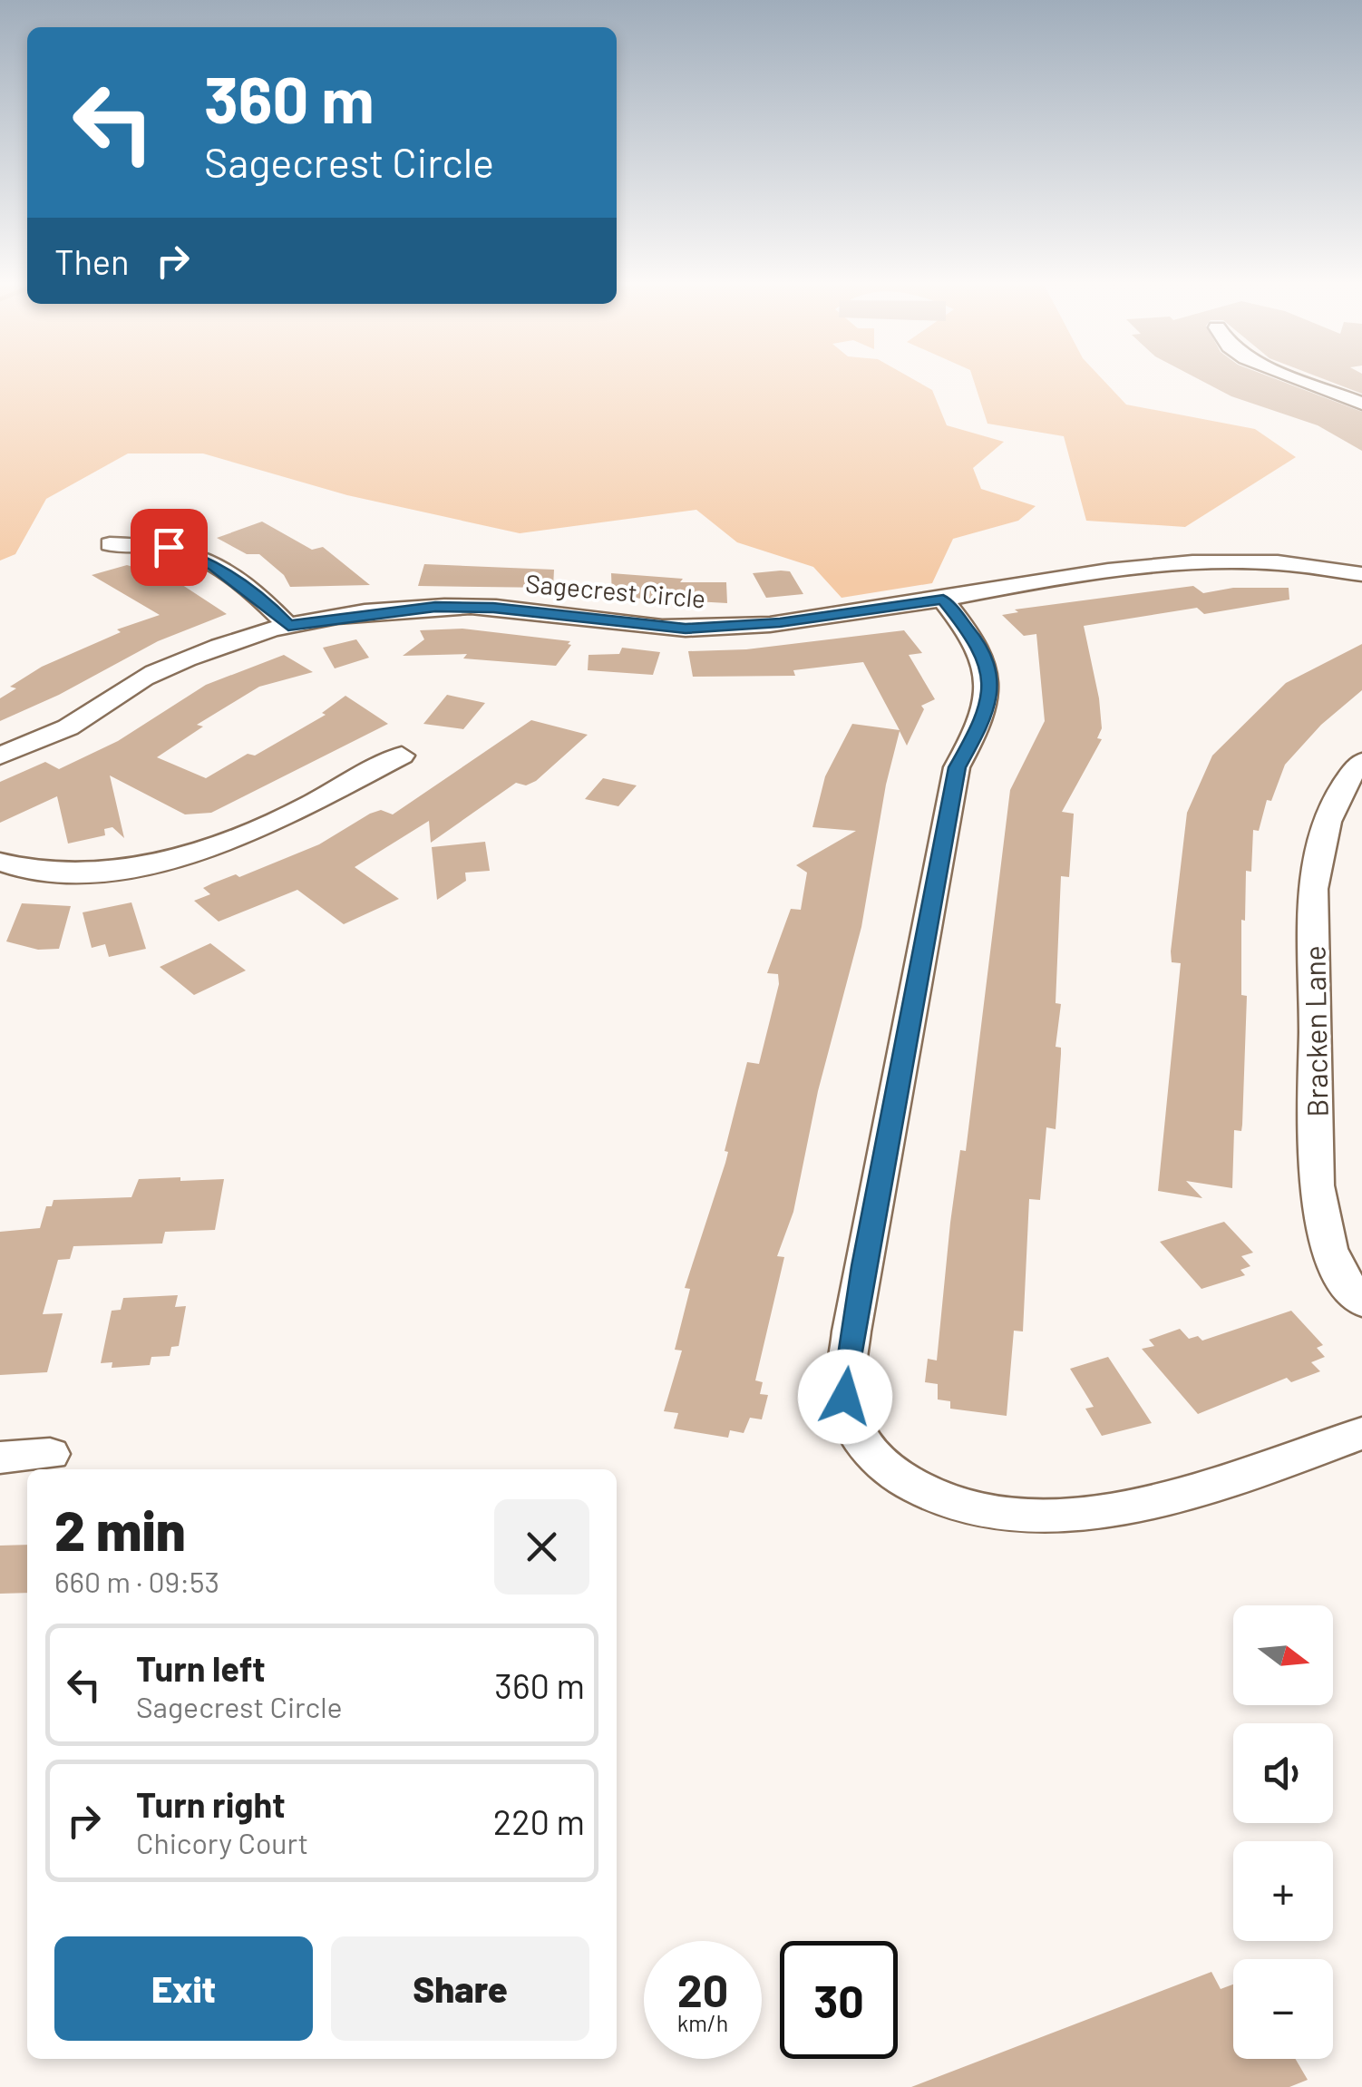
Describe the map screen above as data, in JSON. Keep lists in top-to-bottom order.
{
  "streets": {
    "street": ["Sagecrest Circle", "Bracken Lane"]
  },
  "north": "right",
  "page": {
    "turn": ["360 m", "Sagecrest Circle"],
    "then": "Then",
    "heading": ["2 min", "660 m · 09:53"],
    "map_buttons": ["+", "−"],
    "list": [
      {
        "name": "Turn left",
        "note": "Sagecrest Circle",
        "value": "360 m"
      },
      {
        "name": "Turn right",
        "note": "Chicory Court",
        "value": "220 m"
      }
    ],
    "buttons": ["Exit", "Share"],
    "speed": "20 km/h",
    "limit": "30"
  }
}
